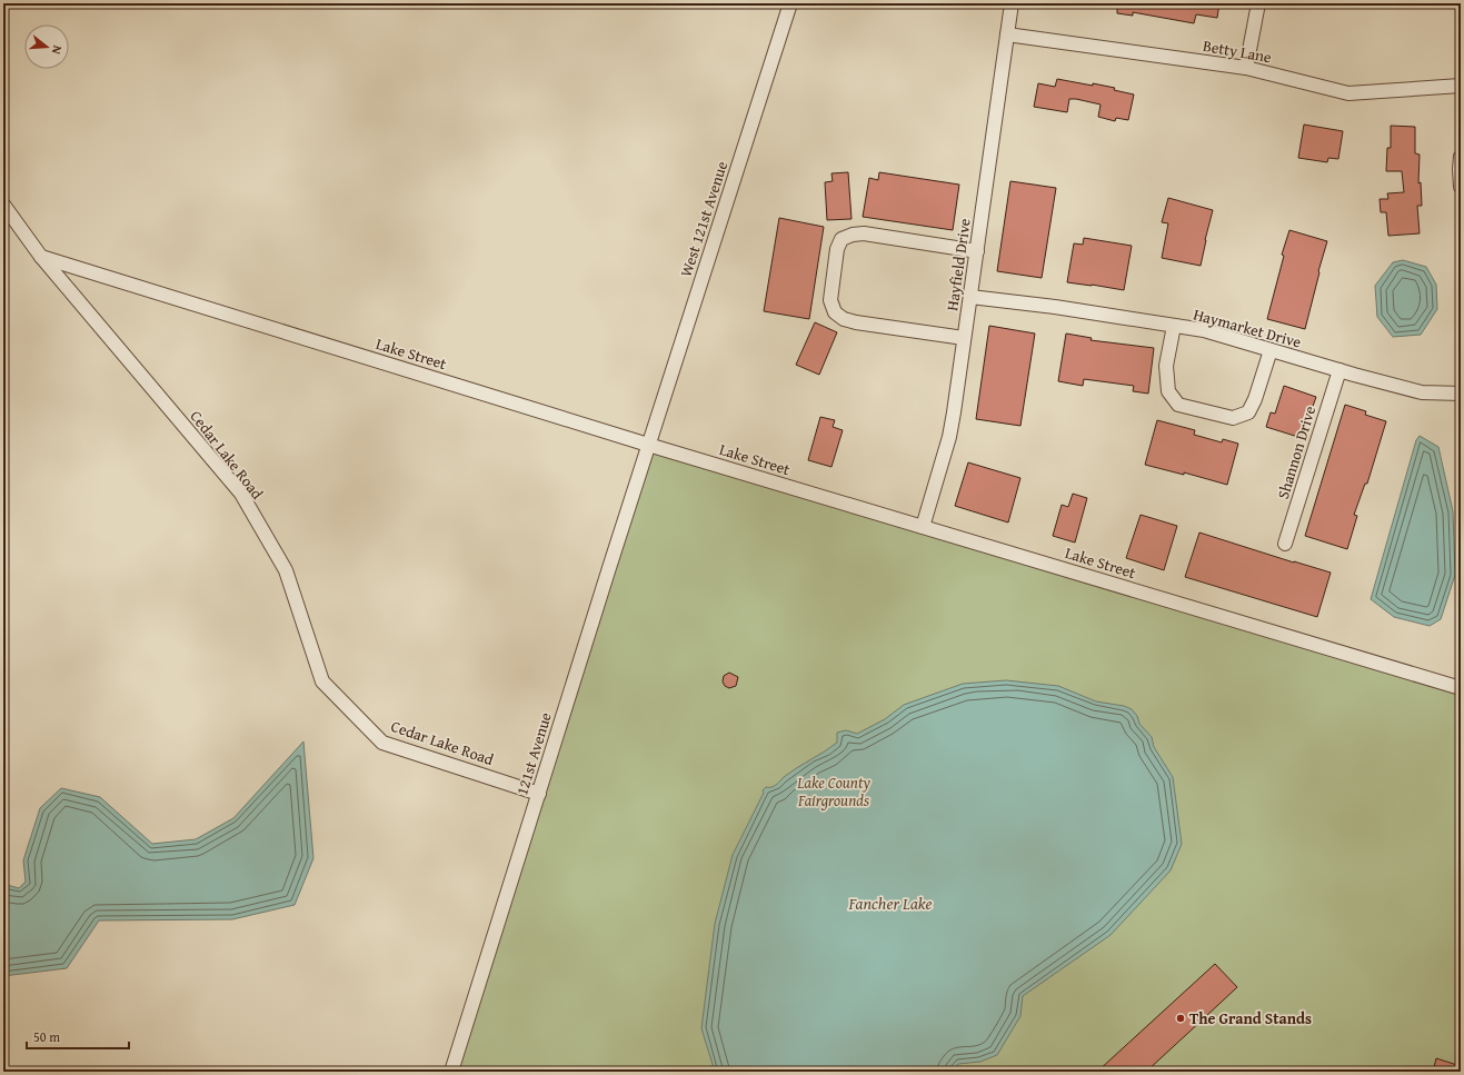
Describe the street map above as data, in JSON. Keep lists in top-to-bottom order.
{
  "streets": {
    "street": [
      "Betty Lane",
      "West 121st Avenue",
      "Hayfield Drive",
      "Haymarket Drive",
      "Lake Street",
      "Shannon Drive",
      "Cedar Lake Road",
      "121st Avenue"
    ]
  },
  "crossings": [
    ["Betty Lane", "Hayfield Drive"],
    ["West 121st Avenue", "Lake Street"],
    ["West 121st Avenue", "121st Avenue"],
    ["Hayfield Drive", "Haymarket Drive"],
    ["Hayfield Drive", "Lake Street"],
    ["Haymarket Drive", "Shannon Drive"],
    ["Lake Street", "Cedar Lake Road"],
    ["Lake Street", "121st Avenue"],
    ["Cedar Lake Road", "121st Avenue"]
  ],
  "water": ["Fancher Lake"],
  "parks": ["Lake County Fairgrounds"],
  "places": ["The Grand Stands"],
  "scale_bar": "50 m",
  "north": "right"
}
